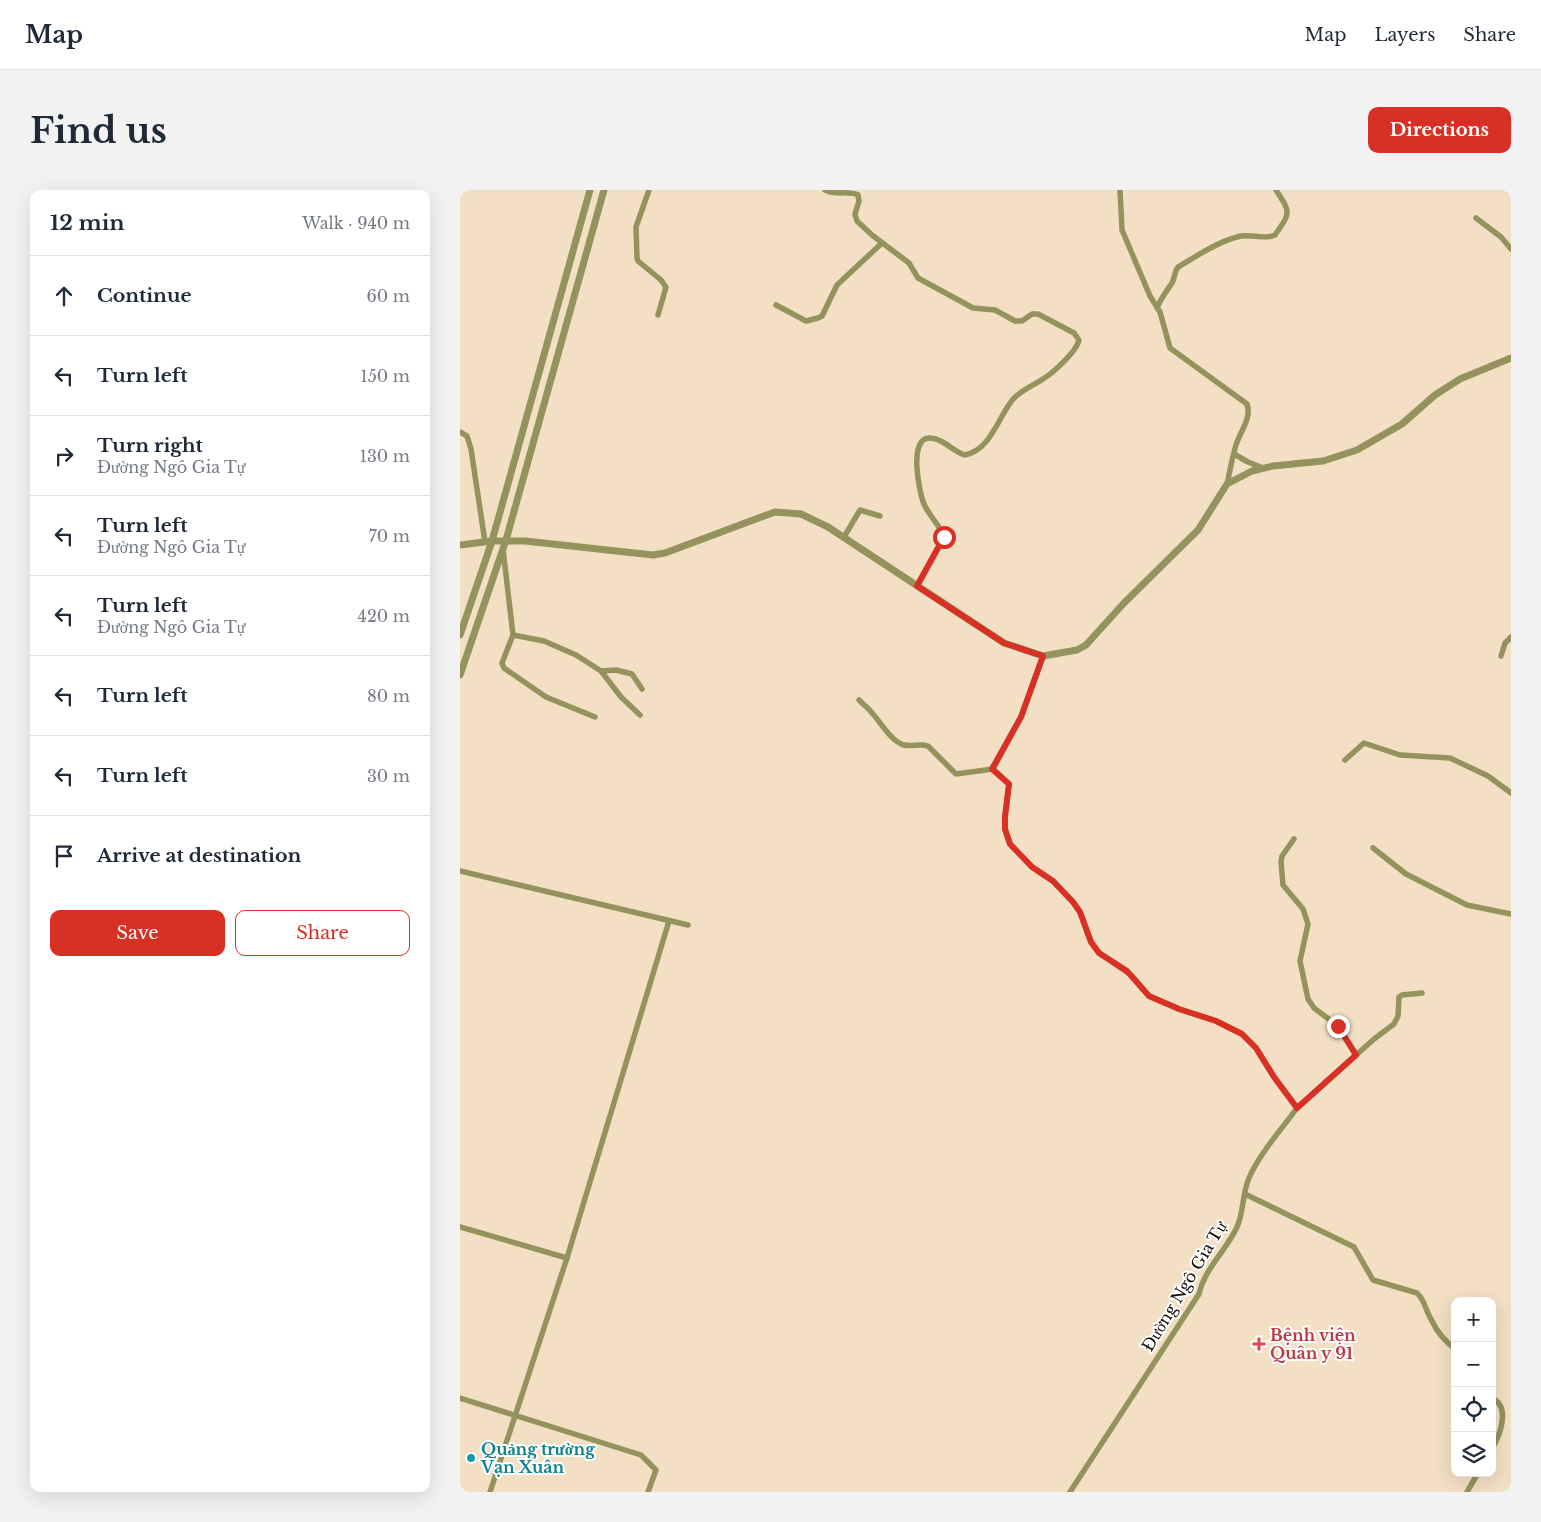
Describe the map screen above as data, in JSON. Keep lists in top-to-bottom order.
{
  "streets": {
    "street": ["Đường Ngô Gia Tự"]
  },
  "places": {
    "health": ["Bệnh viện Quân y 91"],
    "other": ["Quảng trường Vạn Xuân"]
  },
  "page": {
    "header": "Map",
    "nav": ["Map", "Layers", "Share"],
    "buttons": [
      "Directions",
      ["Save", "Share"]
    ],
    "title": "Find us",
    "heading": ["12 min", "Walk · 940 m"],
    "list": [
      ["Continue", "60 m"],
      ["Turn left", "150 m"],
      ["Turn right", "Đường Ngô Gia Tự", "130 m"],
      ["Turn left", "Đường Ngô Gia Tự", "70 m"],
      ["Turn left", "Đường Ngô Gia Tự", "420 m"],
      ["Turn left", "80 m"],
      ["Turn left", "30 m"],
      "Arrive at destination"
    ],
    "map_buttons": ["+", "−"]
  }
}
